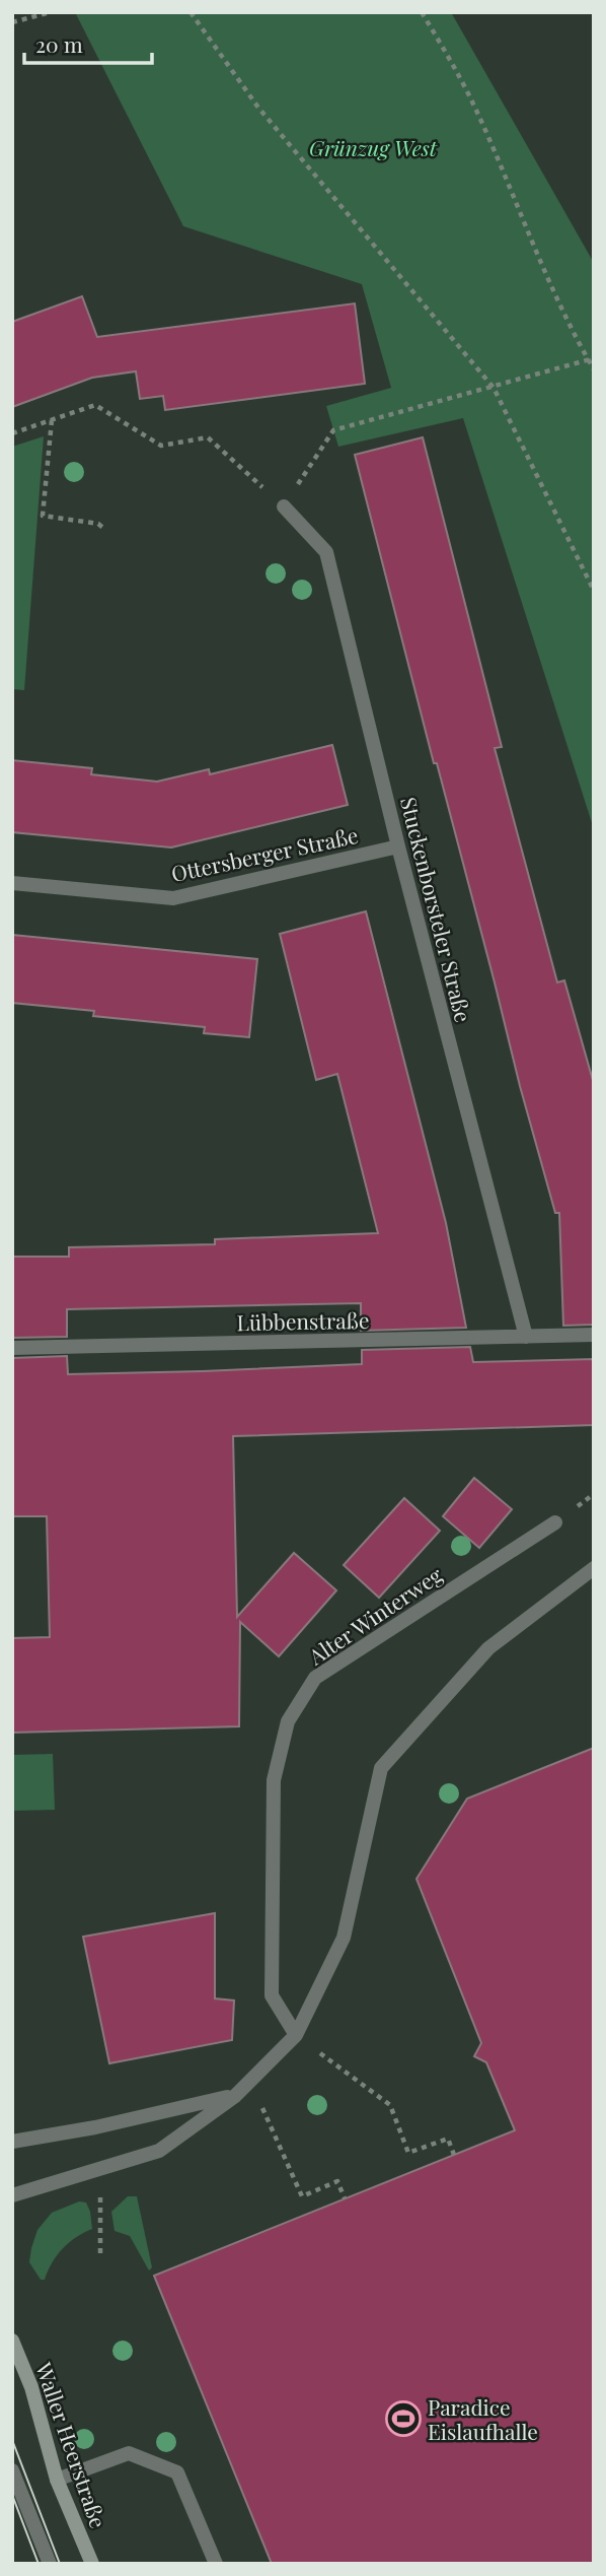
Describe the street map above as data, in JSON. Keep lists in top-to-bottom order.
{
  "streets": {
    "main road": ["Waller Heerstraße"],
    "street": [
      "Ottersberger Straße",
      "Stuckenborsteler Straße",
      "Lübbenstraße",
      "Alter Winterweg"
    ]
  },
  "crossings": [
    ["Ottersberger Straße", "Stuckenborsteler Straße"],
    ["Stuckenborsteler Straße", "Lübbenstraße"]
  ],
  "parks": ["Grünzug West"],
  "places": {
    "sports": ["Paradice Eislaufhalle"]
  },
  "scale_bar": "20 m"
}
